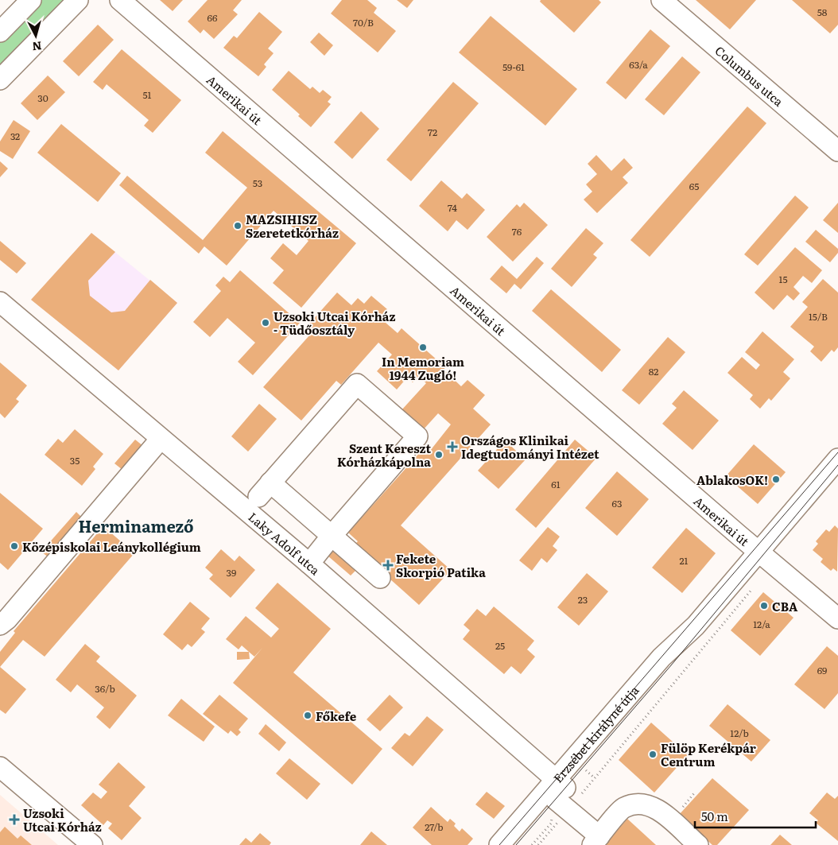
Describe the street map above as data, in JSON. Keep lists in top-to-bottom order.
{
  "streets": {
    "street": [
      "Columbus utca",
      "Amerikai út",
      "Laky Adolf utca",
      "Erzsébet királyné útja"
    ]
  },
  "crossings": [
    ["Amerikai út", "Erzsébet királyné útja"],
    ["Laky Adolf utca", "Erzsébet királyné útja"]
  ],
  "districts": ["Herminamező"],
  "places": {
    "other": [
      "MAZSIHISZ Szeretetkórház",
      "Uzsoki Utcai Kórház - Tüdőosztály",
      "In Memoriam 1944 Zugló!",
      "Szent Kereszt Kórházkápolna",
      "AblakosOK!",
      "Középiskolai Leánykollégium",
      "CBA",
      "Főkefe",
      "Fülöp Kerékpár Centrum"
    ],
    "health": ["Országos Klinikai Idegtudományi Intézet", "Fekete Skorpió Patika", "Uzsoki Utcai Kórház"]
  },
  "house_numbers": [
    "58",
    "66",
    "70/B",
    "63/a",
    "59-61",
    "51",
    "30",
    "72",
    "32",
    "53",
    "65",
    "74",
    "76",
    "15",
    "15/B",
    "82",
    "35",
    "61",
    "63",
    "21",
    "39",
    "23",
    "12/a",
    "25",
    "69",
    "36/b",
    "12/b",
    "27/b"
  ],
  "scale_bar": "50 m",
  "north": "bottom"
}
